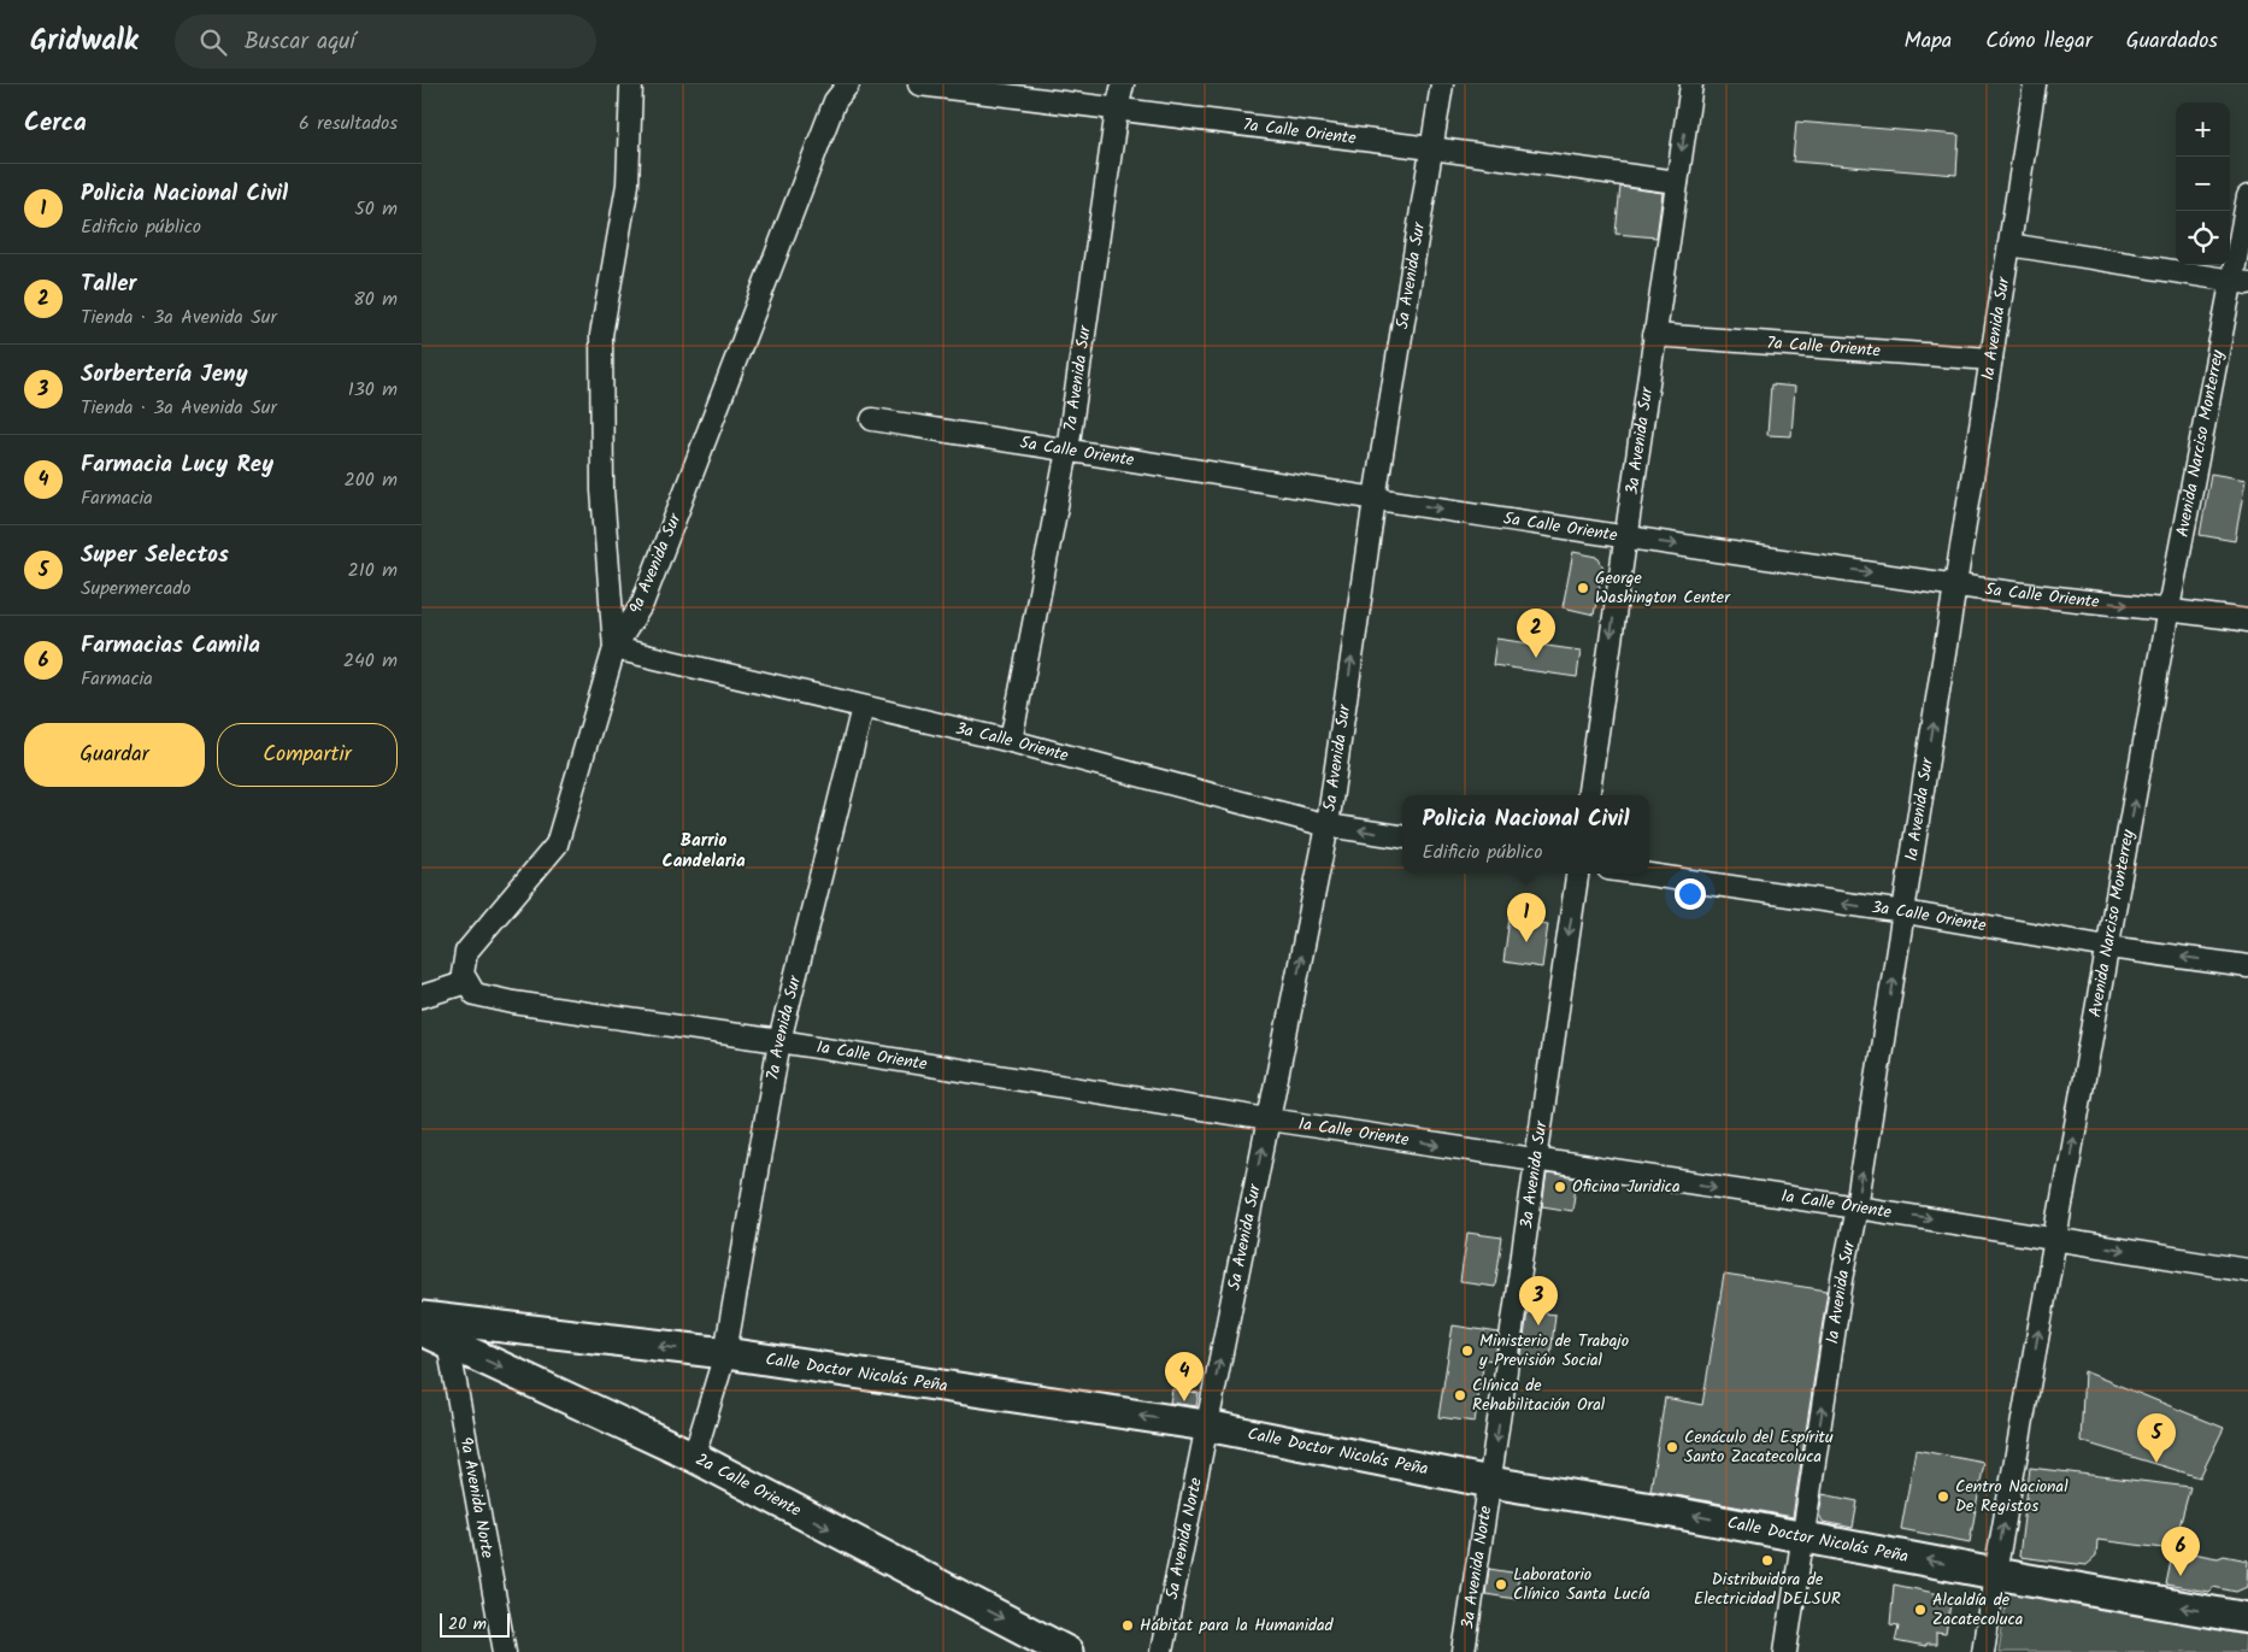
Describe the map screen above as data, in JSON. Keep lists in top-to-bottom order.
{
  "streets": {
    "main road": ["Calle Doctor Nicolás Peña", "2a Calle Oriente"],
    "street": [
      "7a Calle Oriente",
      "5a Avenida Sur",
      "1a Avenida Sur",
      "7a Avenida Sur",
      "3a Avenida Sur",
      "Avenida Narciso Monterrey",
      "5a Calle Oriente",
      "9a Avenida Sur",
      "3a Calle Oriente",
      "1a Calle Oriente",
      "9a Avenida Norte",
      "5a Avenida Norte",
      "3a Avenida Norte"
    ]
  },
  "crossings": [
    ["7a Calle Oriente", "5a Avenida Sur"],
    ["7a Calle Oriente", "1a Avenida Sur"],
    ["7a Calle Oriente", "7a Avenida Sur"],
    ["7a Calle Oriente", "3a Avenida Sur"],
    ["5a Avenida Sur", "5a Calle Oriente"],
    ["5a Avenida Sur", "3a Calle Oriente"],
    ["5a Avenida Sur", "1a Calle Oriente"],
    ["5a Avenida Sur", "Calle Doctor Nicolás Peña"],
    ["5a Avenida Sur", "5a Avenida Norte"],
    ["1a Avenida Sur", "5a Calle Oriente"],
    ["1a Avenida Sur", "3a Calle Oriente"],
    ["1a Avenida Sur", "1a Calle Oriente"],
    ["1a Avenida Sur", "Calle Doctor Nicolás Peña"],
    ["7a Avenida Sur", "5a Calle Oriente"],
    ["7a Avenida Sur", "3a Calle Oriente"],
    ["7a Avenida Sur", "1a Calle Oriente"],
    ["7a Avenida Sur", "Calle Doctor Nicolás Peña"],
    ["7a Avenida Sur", "2a Calle Oriente"],
    ["3a Avenida Sur", "5a Calle Oriente"],
    ["3a Avenida Sur", "1a Calle Oriente"],
    ["3a Avenida Sur", "Calle Doctor Nicolás Peña"],
    ["3a Avenida Sur", "3a Avenida Norte"],
    ["Avenida Narciso Monterrey", "5a Calle Oriente"],
    ["Avenida Narciso Monterrey", "3a Calle Oriente"],
    ["Avenida Narciso Monterrey", "1a Calle Oriente"],
    ["Avenida Narciso Monterrey", "Calle Doctor Nicolás Peña"],
    ["9a Avenida Sur", "3a Calle Oriente"],
    ["9a Avenida Sur", "1a Calle Oriente"],
    ["Calle Doctor Nicolás Peña", "5a Avenida Norte"],
    ["Calle Doctor Nicolás Peña", "3a Avenida Norte"],
    ["2a Calle Oriente", "9a Avenida Norte"]
  ],
  "one_way": [
    "5a Avenida Sur",
    "1a Avenida Sur",
    "3a Avenida Sur",
    "Avenida Narciso Monterrey",
    "5a Calle Oriente",
    "1a Calle Oriente",
    "Calle Doctor Nicolás Peña",
    "2a Calle Oriente"
  ],
  "districts": ["Barrio Candelaria"],
  "places": [
    "George Washington Center",
    "Oficina Juridica",
    "Ministerio de Trabajo y Previsión Social",
    "Clínica de Rehabilitación Oral",
    "Cenáculo del Espíritu Santo Zacatecoluca",
    "Centro Nacional De Registos",
    "Distribuidora de Electricidad DELSUR",
    "Laboratorio Clínico Santa Lucía",
    "Alcaldía de Zacatecoluca",
    "Hábitat para la Humanidad"
  ],
  "scale_bar": "20 m",
  "page": {
    "header": "Gridwalk",
    "search": "Buscar aquí",
    "nav": ["Mapa", "Cómo llegar", "Guardados"],
    "heading": ["Cerca", "6 resultados"],
    "map_buttons": ["+", "−"],
    "list": [
      {
        "mark": "1",
        "name": "Policia Nacional Civil",
        "note": "Edificio público",
        "value": "50 m"
      },
      {
        "mark": "2",
        "name": "Taller",
        "note": "Tienda · 3a Avenida Sur",
        "value": "80 m"
      },
      {
        "mark": "3",
        "name": "Sorbertería Jeny",
        "note": "Tienda · 3a Avenida Sur",
        "value": "130 m"
      },
      {
        "mark": "4",
        "name": "Farmacia Lucy Rey",
        "note": "Farmacia",
        "value": "200 m"
      },
      {
        "mark": "5",
        "name": "Super Selectos",
        "note": "Supermercado",
        "value": "210 m"
      },
      {
        "mark": "6",
        "name": "Farmacias Camila",
        "note": "Farmacia",
        "value": "240 m"
      }
    ],
    "pins": [
      "2",
      "1",
      "3",
      "4",
      "5",
      "6"
    ],
    "buttons": ["Guardar", "Compartir"],
    "popup": ["Policia Nacional Civil", "Edificio público"],
    "scale": "20 m"
  }
}
